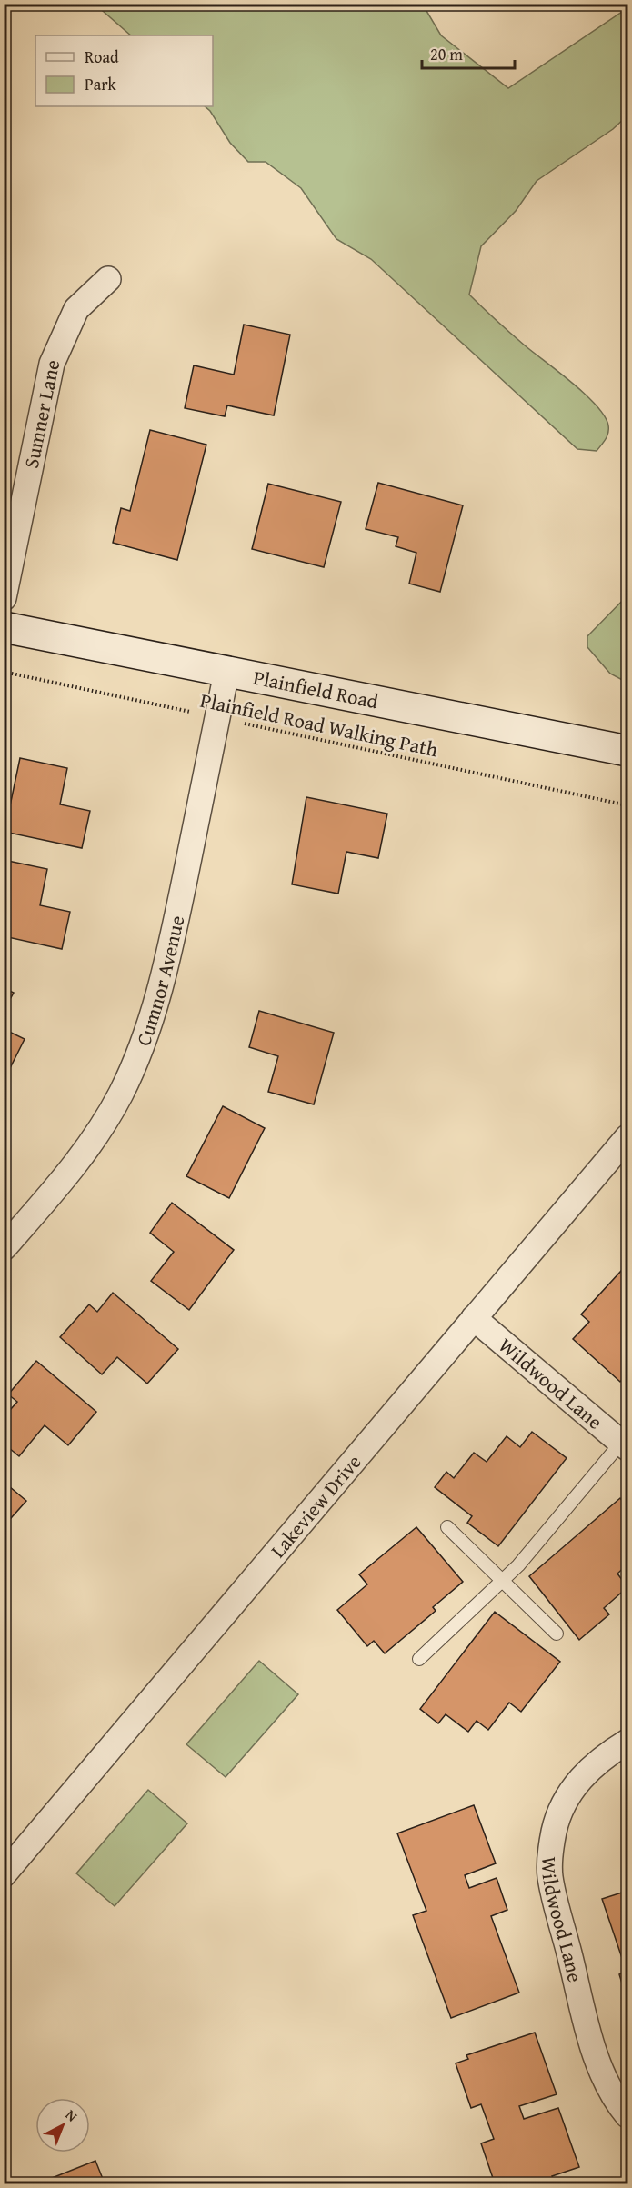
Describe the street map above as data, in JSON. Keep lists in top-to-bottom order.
{
  "streets": {
    "main road": ["Plainfield Road"],
    "street": [
      "Sumner Lane",
      "Cumnor Avenue",
      "Wildwood Lane",
      "Lakeview Drive"
    ],
    "path": ["Plainfield Road Walking Path"]
  },
  "crossings": [
    ["Plainfield Road", "Cumnor Avenue"],
    ["Plainfield Road Walking Path", "Cumnor Avenue"],
    ["Wildwood Lane", "Lakeview Drive"]
  ],
  "legend": ["Road", "Park"],
  "scale_bar": "20 m",
  "north": "top right"
}
